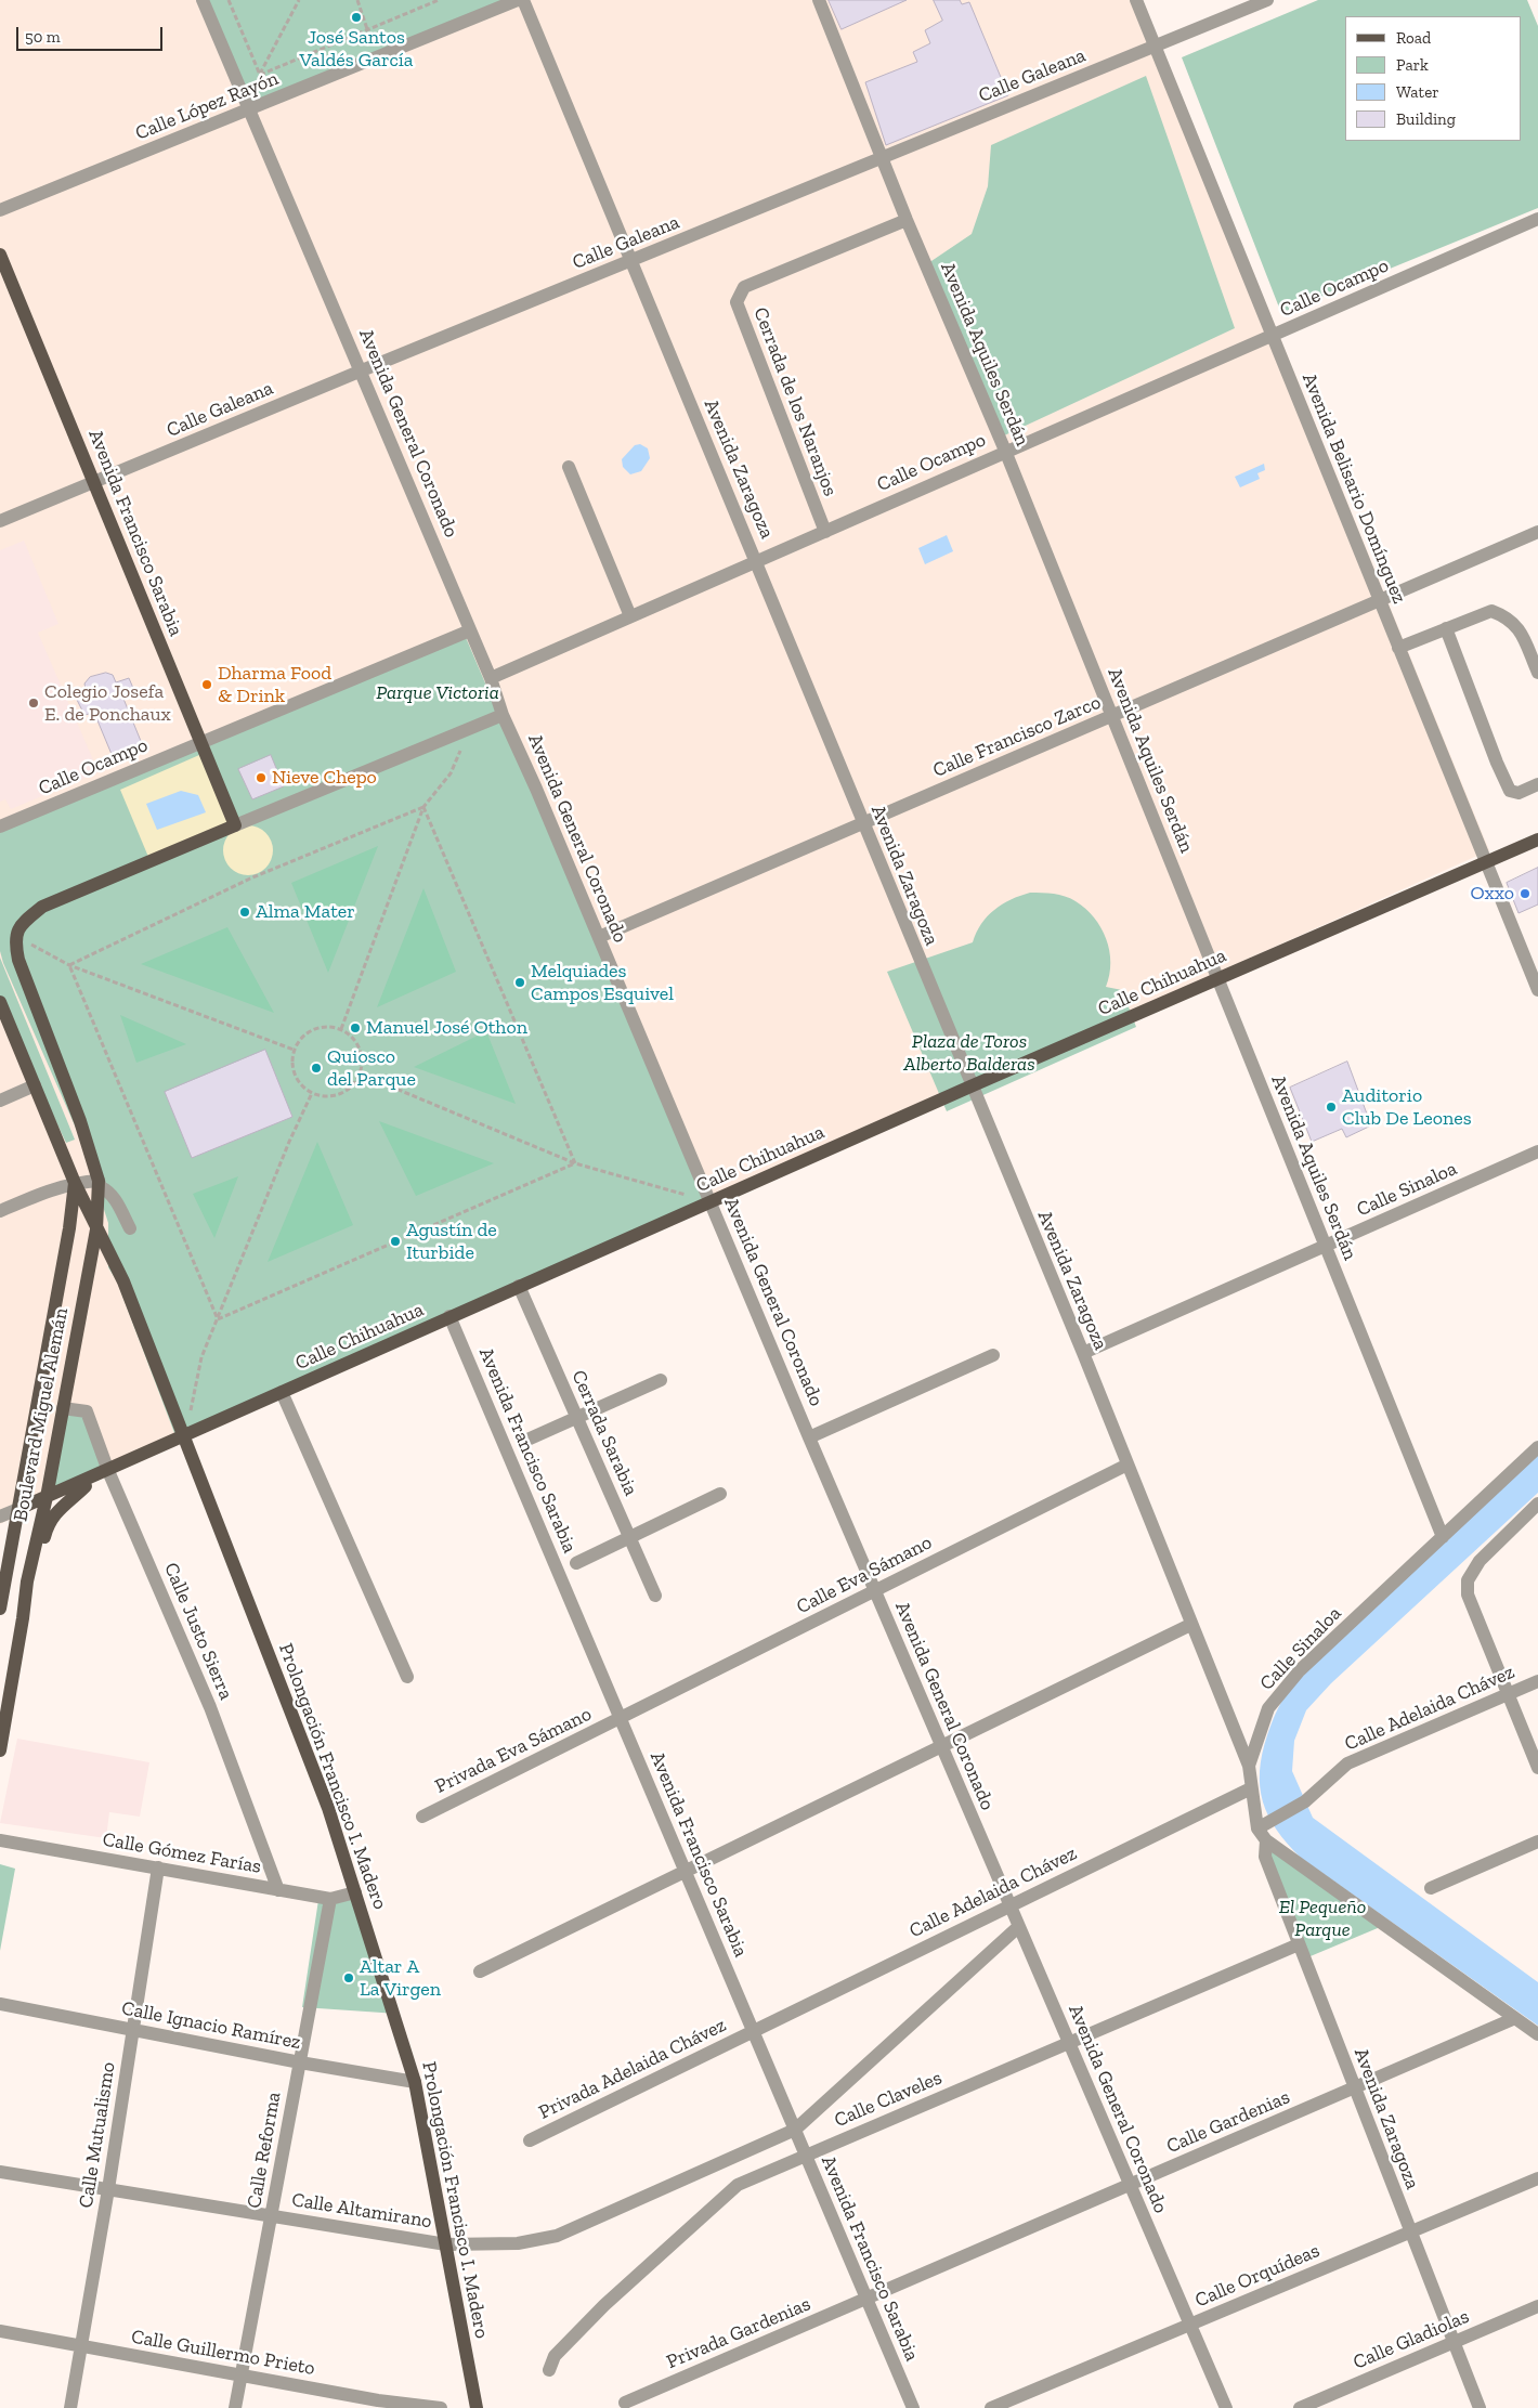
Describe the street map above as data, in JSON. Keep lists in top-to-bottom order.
{
  "streets": {
    "main road": [
      "Avenida Francisco Sarabia",
      "Calle Chihuahua",
      "Boulevard Miguel Alemán",
      "Prolongación Francisco I. Madero"
    ],
    "street": [
      "Calle Galeana",
      "Calle López Rayón",
      "Calle Ocampo",
      "Avenida Aquiles Serdán",
      "Cerrada de los Naranjos",
      "Avenida General Coronado",
      "Avenida Zaragoza",
      "Avenida Belisario Domínguez",
      "Calle Francisco Zarco",
      "Calle Sinaloa",
      "Cerrada Sarabia",
      "Calle Eva Sámano",
      "Calle Justo Sierra",
      "Calle Adelaida Chávez",
      "Privada Eva Sámano",
      "Calle Gómez Farías",
      "Calle Ignacio Ramírez",
      "Privada Adelaida Chávez",
      "Calle Claveles",
      "Calle Gardenias",
      "Calle Mutualismo",
      "Calle Reforma",
      "Calle Altamirano",
      "Calle Orquídeas",
      "Privada Gardenias",
      "Calle Gladiolas",
      "Calle Guillermo Prieto"
    ]
  },
  "crossings": [
    ["Calle Galeana", "Avenida Aquiles Serdán"],
    ["Calle Galeana", "Avenida General Coronado"],
    ["Calle Galeana", "Avenida Zaragoza"],
    ["Calle Galeana", "Avenida Belisario Domínguez"],
    ["Calle Galeana", "Avenida Francisco Sarabia"],
    ["Calle López Rayón", "Avenida General Coronado"],
    ["Calle Ocampo", "Avenida Aquiles Serdán"],
    ["Calle Ocampo", "Cerrada de los Naranjos"],
    ["Calle Ocampo", "Avenida General Coronado"],
    ["Calle Ocampo", "Avenida Zaragoza"],
    ["Calle Ocampo", "Avenida Belisario Domínguez"],
    ["Calle Ocampo", "Avenida Francisco Sarabia"],
    ["Avenida Aquiles Serdán", "Cerrada de los Naranjos"],
    ["Avenida Aquiles Serdán", "Calle Francisco Zarco"],
    ["Avenida Aquiles Serdán", "Calle Chihuahua"],
    ["Avenida Aquiles Serdán", "Calle Sinaloa"],
    ["Avenida General Coronado", "Calle Francisco Zarco"],
    ["Avenida General Coronado", "Calle Chihuahua"],
    ["Avenida General Coronado", "Calle Eva Sámano"],
    ["Avenida General Coronado", "Calle Adelaida Chávez"],
    ["Avenida General Coronado", "Calle Claveles"],
    ["Avenida General Coronado", "Calle Gardenias"],
    ["Avenida General Coronado", "Calle Orquídeas"],
    ["Avenida Zaragoza", "Calle Francisco Zarco"],
    ["Avenida Zaragoza", "Calle Chihuahua"],
    ["Avenida Zaragoza", "Calle Sinaloa"],
    ["Avenida Zaragoza", "Calle Eva Sámano"],
    ["Avenida Zaragoza", "Calle Claveles"],
    ["Avenida Zaragoza", "Calle Gardenias"],
    ["Avenida Zaragoza", "Calle Orquídeas"],
    ["Avenida Zaragoza", "Calle Gladiolas"],
    ["Avenida Belisario Domínguez", "Calle Francisco Zarco"],
    ["Avenida Belisario Domínguez", "Calle Chihuahua"],
    ["Avenida Francisco Sarabia", "Calle Chihuahua"],
    ["Avenida Francisco Sarabia", "Boulevard Miguel Alemán"],
    ["Avenida Francisco Sarabia", "Calle Eva Sámano"],
    ["Avenida Francisco Sarabia", "Calle Adelaida Chávez"],
    ["Avenida Francisco Sarabia", "Privada Eva Sámano"],
    ["Avenida Francisco Sarabia", "Privada Adelaida Chávez"],
    ["Avenida Francisco Sarabia", "Calle Claveles"],
    ["Avenida Francisco Sarabia", "Calle Gardenias"],
    ["Avenida Francisco Sarabia", "Calle Altamirano"],
    ["Avenida Francisco Sarabia", "Privada Gardenias"],
    ["Calle Chihuahua", "Boulevard Miguel Alemán"],
    ["Calle Chihuahua", "Cerrada Sarabia"],
    ["Calle Chihuahua", "Calle Justo Sierra"],
    ["Calle Chihuahua", "Prolongación Francisco I. Madero"],
    ["Calle Sinaloa", "Calle Adelaida Chávez"],
    ["Calle Sinaloa", "Calle Gardenias"],
    ["Boulevard Miguel Alemán", "Calle Justo Sierra"],
    ["Boulevard Miguel Alemán", "Prolongación Francisco I. Madero"],
    ["Calle Eva Sámano", "Privada Eva Sámano"],
    ["Calle Justo Sierra", "Calle Gómez Farías"],
    ["Calle Adelaida Chávez", "Privada Adelaida Chávez"],
    ["Prolongación Francisco I. Madero", "Calle Gómez Farías"],
    ["Prolongación Francisco I. Madero", "Calle Ignacio Ramírez"],
    ["Prolongación Francisco I. Madero", "Calle Altamirano"],
    ["Calle Gómez Farías", "Calle Mutualismo"],
    ["Calle Gómez Farías", "Calle Reforma"],
    ["Calle Ignacio Ramírez", "Calle Mutualismo"],
    ["Calle Ignacio Ramírez", "Calle Reforma"],
    ["Calle Claveles", "Calle Altamirano"],
    ["Calle Gardenias", "Privada Gardenias"],
    ["Calle Mutualismo", "Calle Altamirano"],
    ["Calle Mutualismo", "Calle Guillermo Prieto"],
    ["Calle Reforma", "Calle Altamirano"],
    ["Calle Reforma", "Calle Guillermo Prieto"]
  ],
  "parks": ["Parque Victoria", "Plaza de Toros Alberto Balderas", "El Pequeño Parque"],
  "places": [
    "José Santos Valdés García",
    "Dharma Food & Drink",
    "Colegio Josefa E. de Ponchaux",
    "Nieve Chepo",
    "Oxxo",
    "Alma Mater",
    "Melquiades Campos Esquivel",
    "Manuel José Othon",
    "Quiosco del Parque",
    "Auditorio Club De Leones",
    "Agustín de Iturbide",
    "Altar A La Virgen"
  ],
  "legend": [
    "Road",
    "Park",
    "Water",
    "Building"
  ],
  "scale_bar": "50 m"
}
